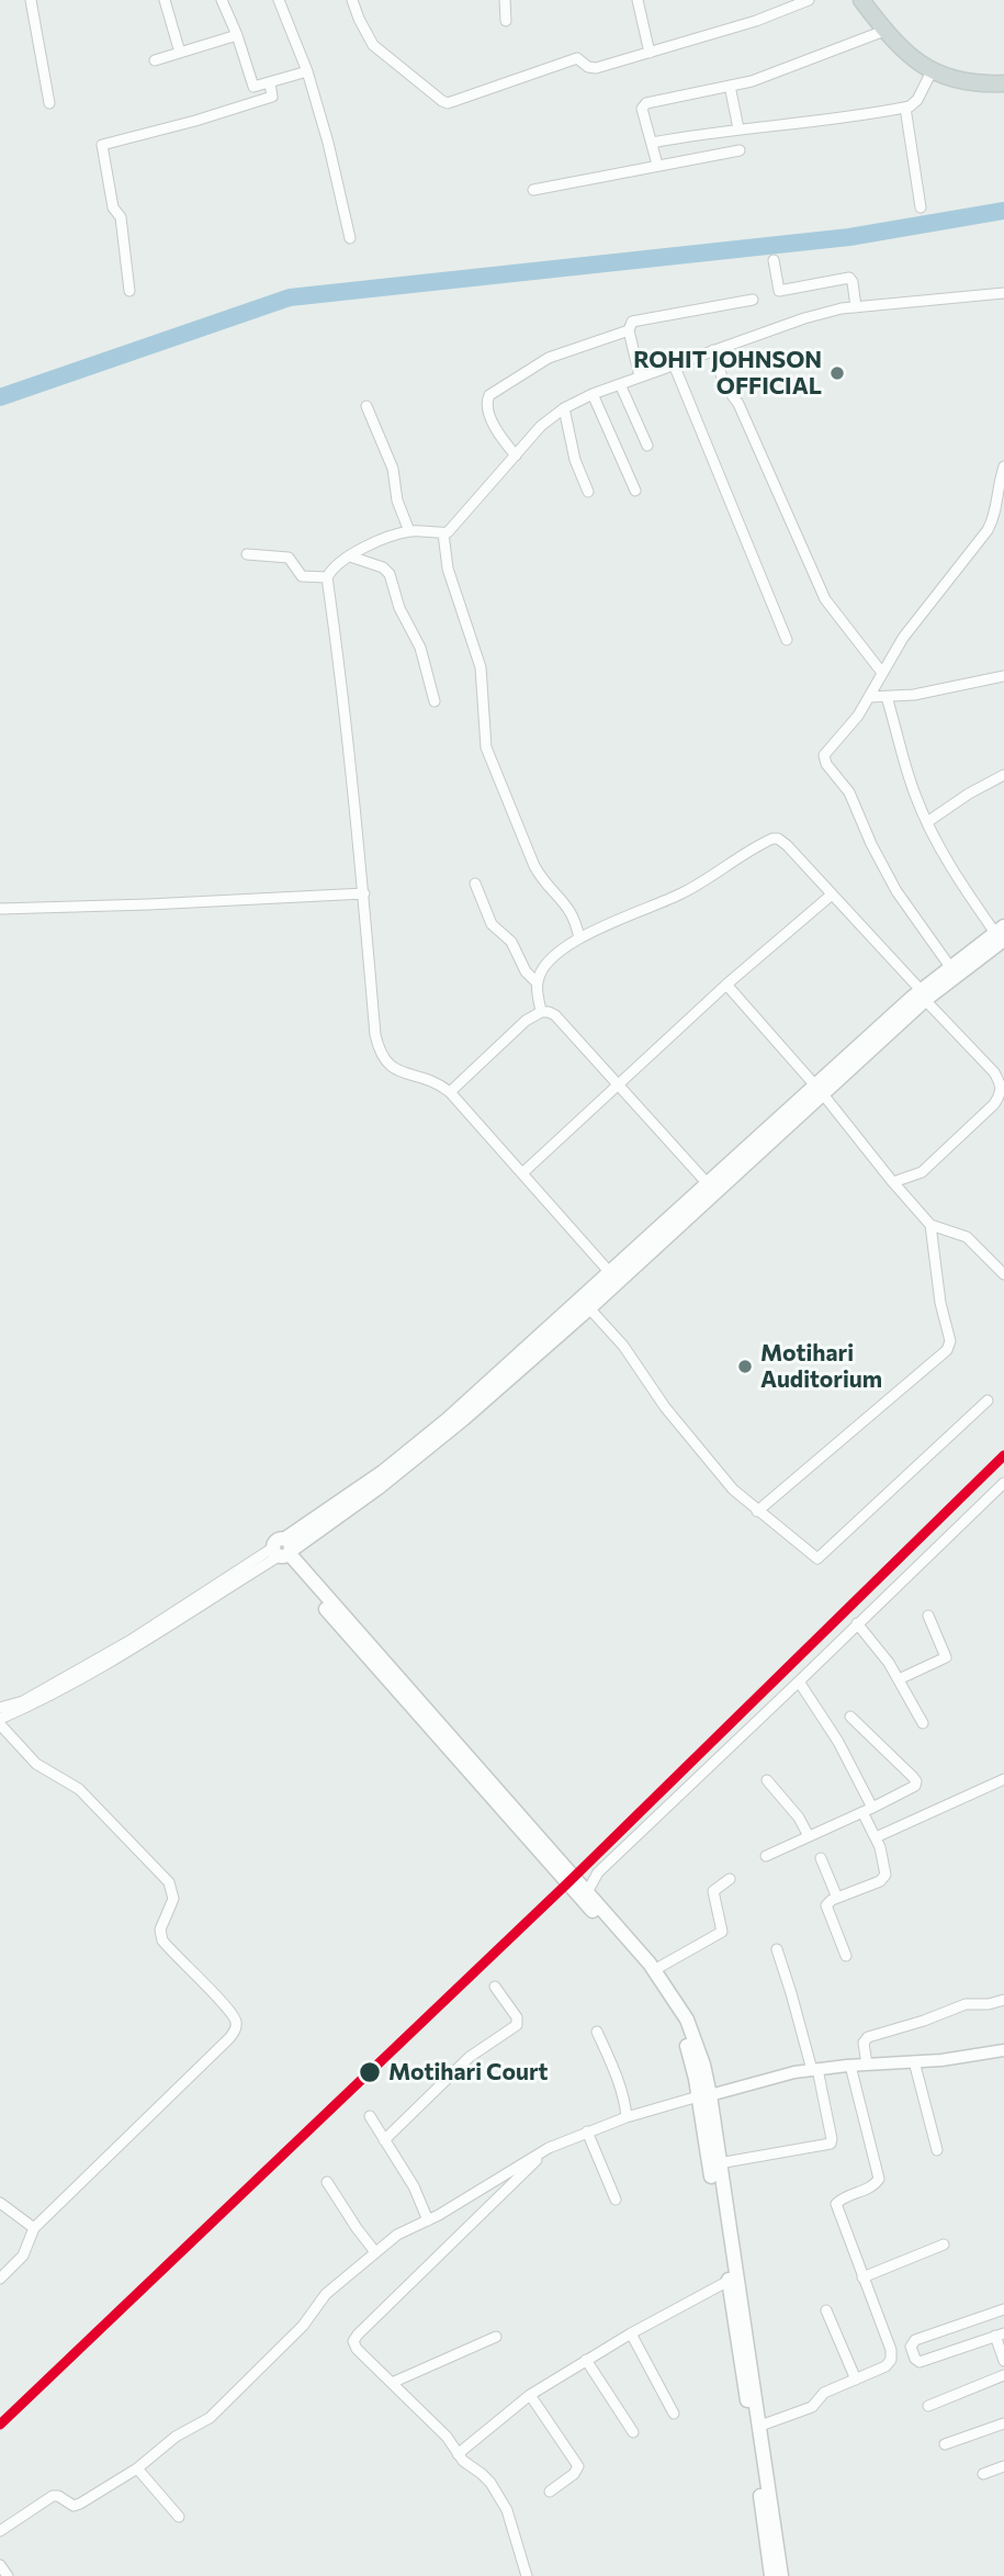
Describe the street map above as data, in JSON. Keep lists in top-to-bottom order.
{
  "places": ["ROHIT JOHNSON OFFICIAL", "Motihari Auditorium", "Motihari Court"]
}
